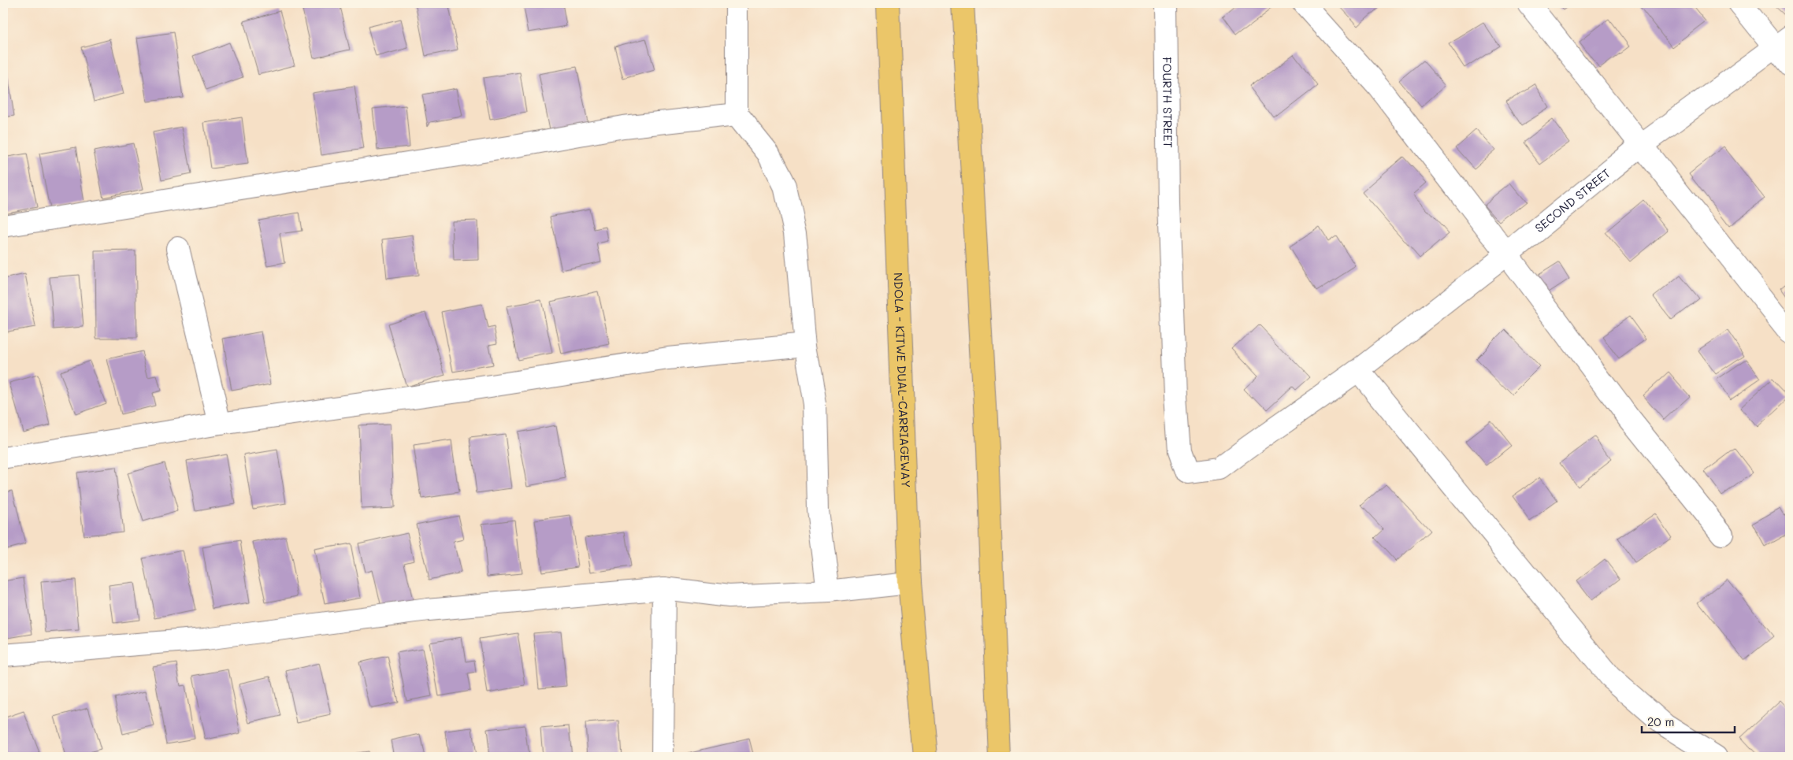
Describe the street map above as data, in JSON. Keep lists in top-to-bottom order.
{
  "streets": {
    "highway": ["NDOLA - KITWE DUAL-CARRIAGEWAY"],
    "street": ["FOURTH STREET", "SECOND STREET"]
  },
  "crossings": [
    ["FOURTH STREET", "SECOND STREET"]
  ],
  "scale_bar": "20 m"
}
